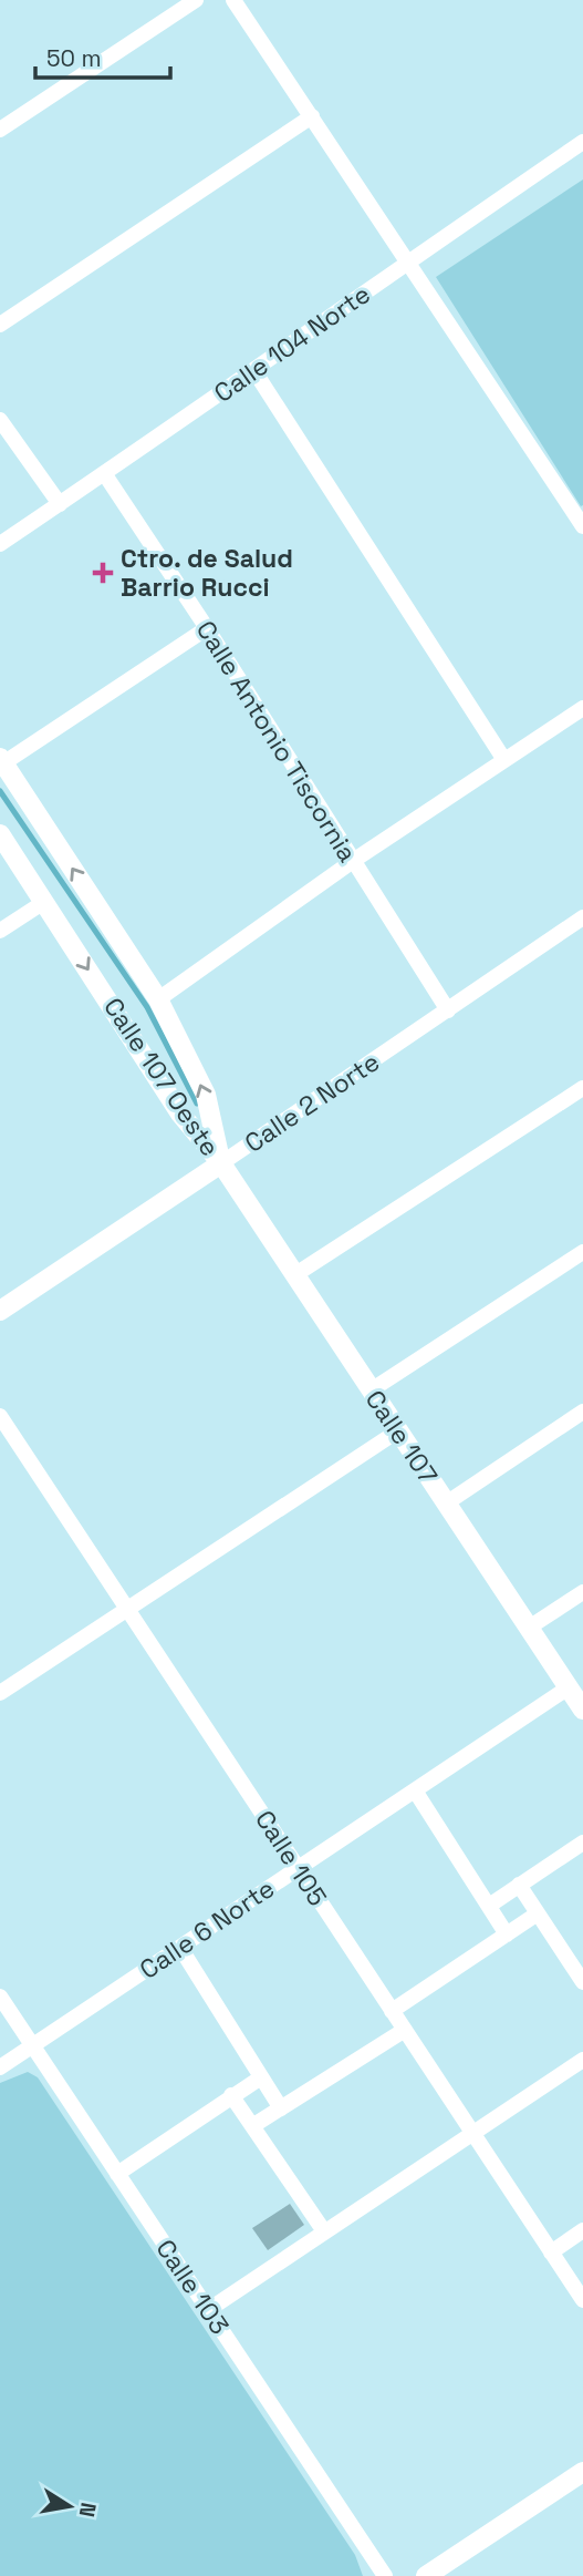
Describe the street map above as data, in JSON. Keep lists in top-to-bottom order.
{
  "streets": {
    "street": [
      "Calle 104 Norte",
      "Calle Antonio Tiscornia",
      "Calle 107 Oeste",
      "Calle 2 Norte",
      "Calle 107",
      "Calle 105",
      "Calle 6 Norte",
      "Calle 103"
    ]
  },
  "crossings": [
    ["Calle 104 Norte", "Calle Antonio Tiscornia"],
    ["Calle Antonio Tiscornia", "Calle 2 Norte"],
    ["Calle 107 Oeste", "Calle 2 Norte"],
    ["Calle 107 Oeste", "Calle 107"],
    ["Calle 2 Norte", "Calle 107"],
    ["Calle 107", "Calle 6 Norte"],
    ["Calle 105", "Calle 6 Norte"],
    ["Calle 6 Norte", "Calle 103"]
  ],
  "places": {
    "health": ["Ctro. de Salud Barrio Rucci"]
  },
  "scale_bar": "50 m",
  "north": "right"
}
